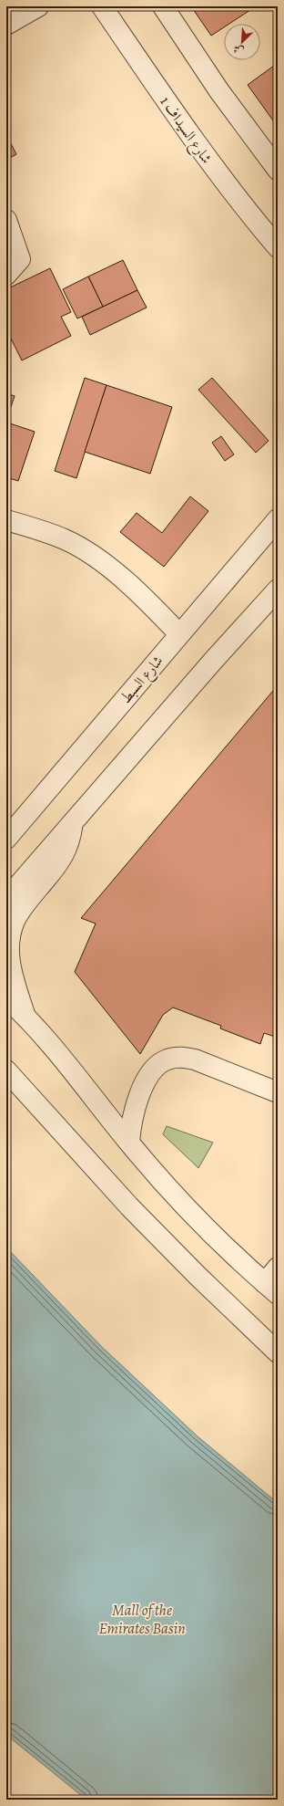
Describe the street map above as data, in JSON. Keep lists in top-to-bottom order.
{
  "streets": {
    "street": ["شارع السيداف 1", "شارع السبط"]
  },
  "water": ["Mall of the Emirates Basin"],
  "north": "bottom left"
}
